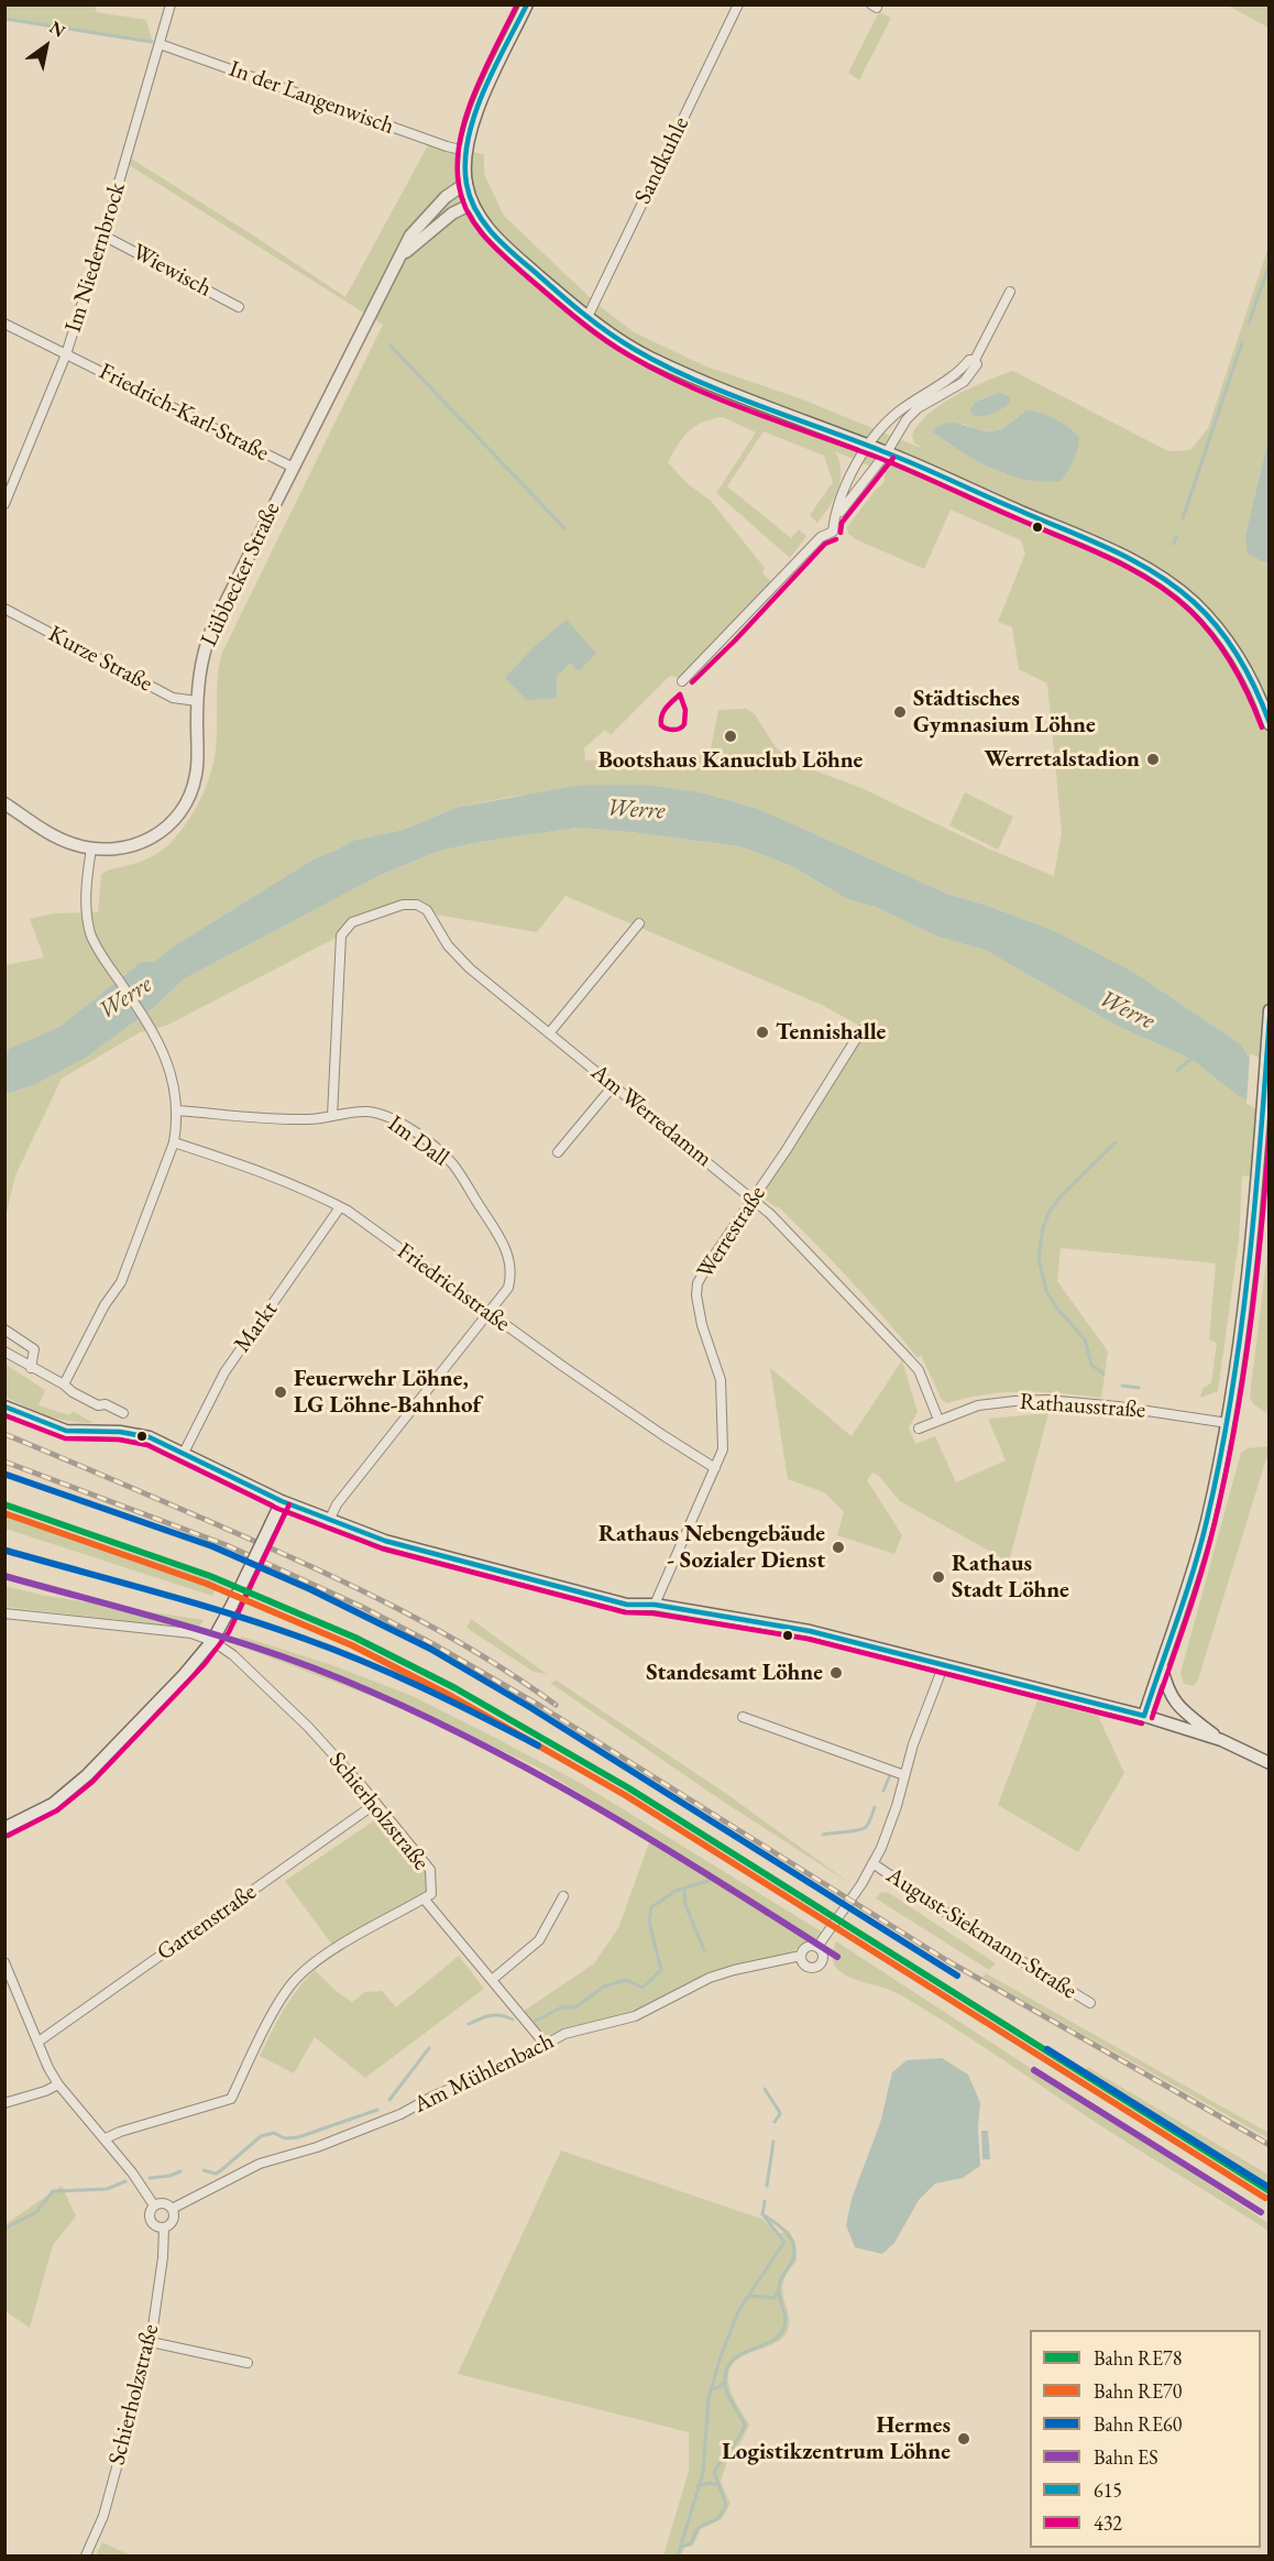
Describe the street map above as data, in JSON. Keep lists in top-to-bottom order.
{
  "streets": {
    "main road": ["Lübbecker Straße"],
    "street": [
      "In der Langenwisch",
      "Sandkuhle",
      "Im Niedernbrock",
      "Wiewisch",
      "Friedrich-Karl-Straße",
      "Kurze Straße",
      "Am Werredamm",
      "Im Dall",
      "Werrestraße",
      "Friedrichstraße",
      "Markt",
      "Rathausstraße",
      "Schierholzstraße",
      "Gartenstraße",
      "August-Siekmann-Straße",
      "Am Mühlenbach"
    ]
  },
  "crossings": [
    ["In der Langenwisch", "Im Niedernbrock"],
    ["Im Niedernbrock", "Wiewisch"],
    ["Im Niedernbrock", "Friedrich-Karl-Straße"],
    ["Friedrich-Karl-Straße", "Lübbecker Straße"],
    ["Lübbecker Straße", "Kurze Straße"],
    ["Am Werredamm", "Im Dall"],
    ["Am Werredamm", "Werrestraße"],
    ["Im Dall", "Friedrichstraße"],
    ["Werrestraße", "Friedrichstraße"],
    ["Friedrichstraße", "Markt"],
    ["Schierholzstraße", "Gartenstraße"],
    ["Schierholzstraße", "Am Mühlenbach"]
  ],
  "water": ["Werre"],
  "places": [
    "Städtisches Gymnasium Löhne",
    "Bootshaus Kanuclub Löhne",
    "Werretalstadion",
    "Tennishalle",
    "Feuerwehr Löhne, LG Löhne-Bahnhof",
    "Rathaus Nebengebäude - Sozialer Dienst",
    "Rathaus Stadt Löhne",
    "Standesamt Löhne",
    "Hermes Logistikzentrum Löhne"
  ],
  "lines": [
    "transit line 615",
    "transit line 432",
    "rail line RE60",
    "rail line RE78",
    "rail line RE70",
    "rail line ES"
  ],
  "legend": [
    "Bahn RE78",
    "Bahn RE70",
    "Bahn RE60",
    "Bahn ES",
    "615",
    "432"
  ],
  "north": "top right"
}
